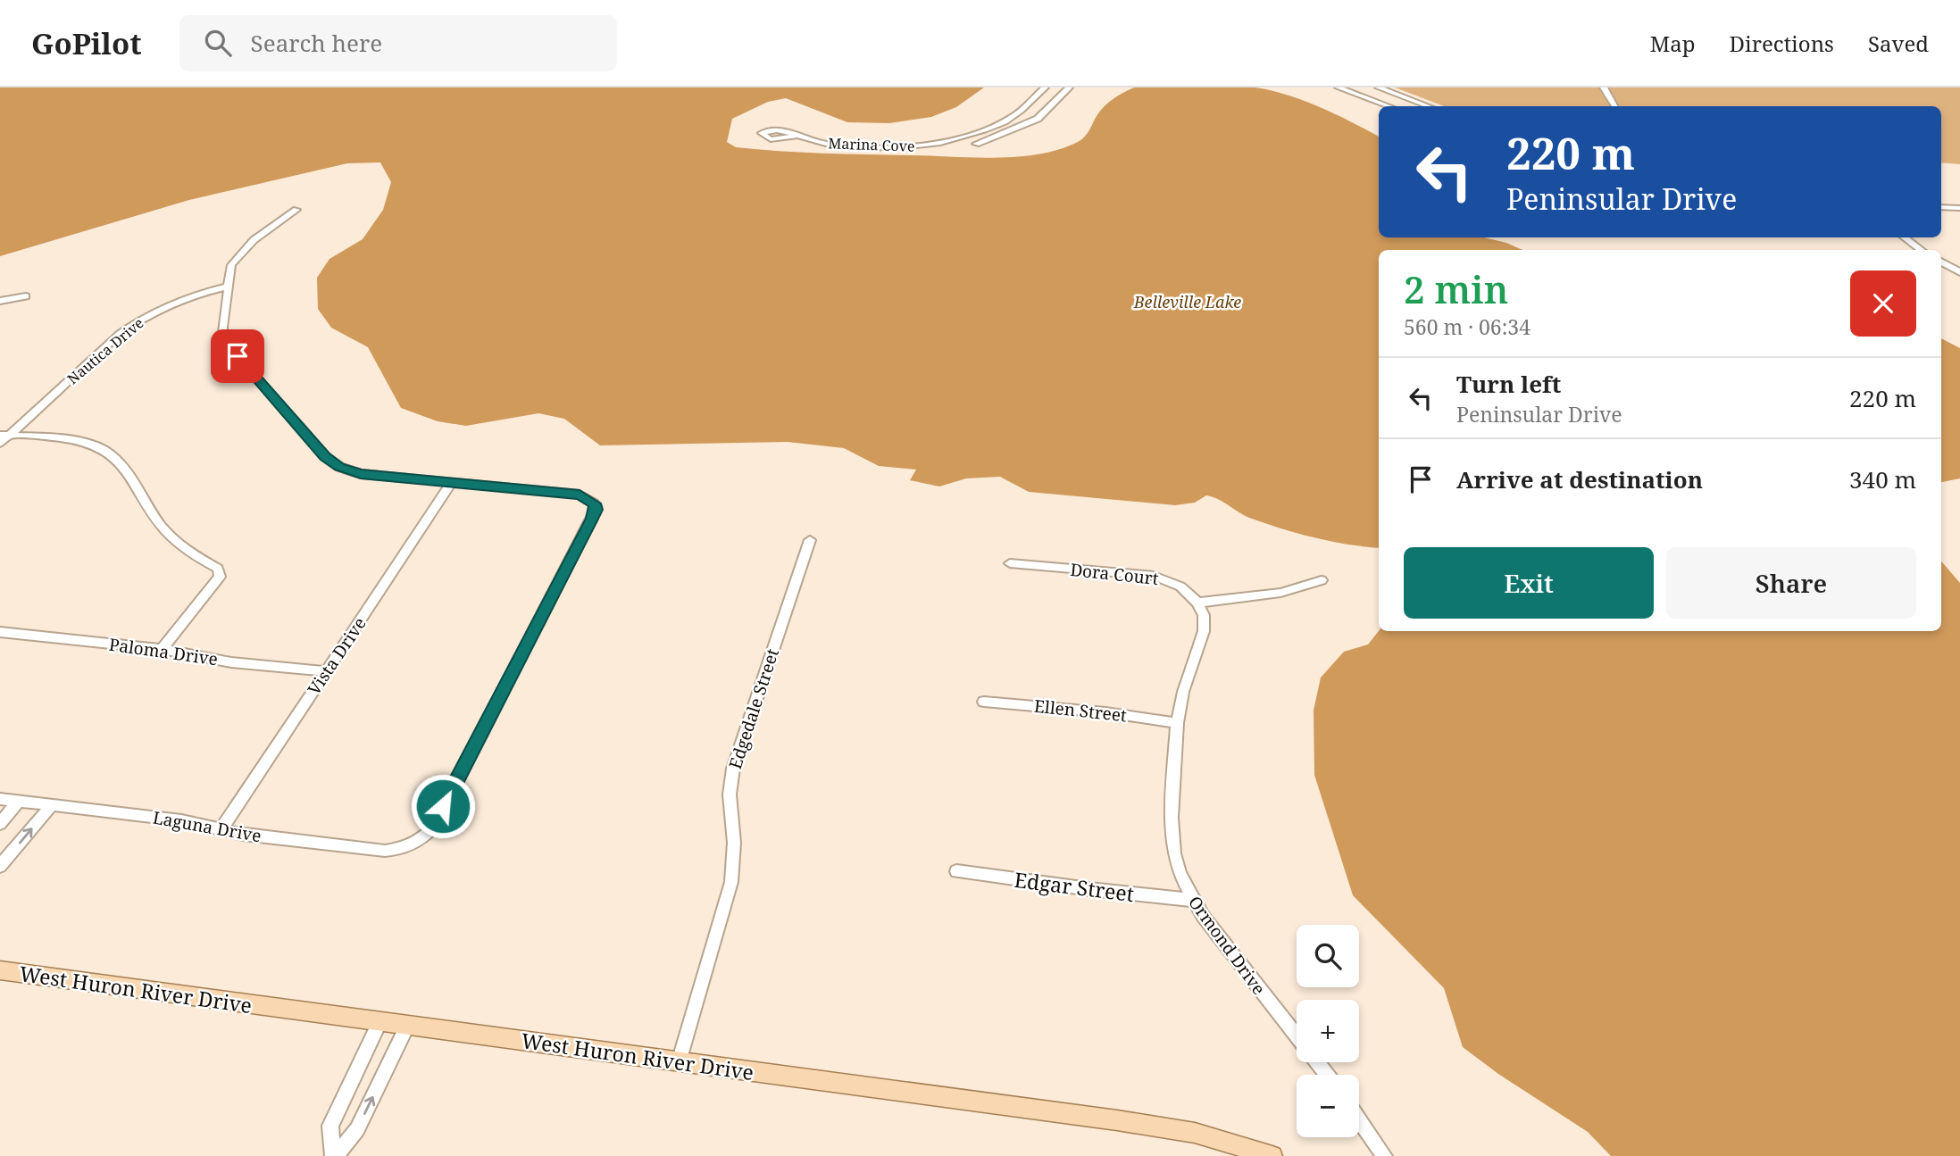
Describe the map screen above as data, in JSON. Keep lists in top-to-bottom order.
{
  "streets": {
    "main road": ["West Huron River Drive"],
    "street": [
      "Marina Cove",
      "Nautica Drive",
      "Dora Court",
      "Paloma Drive",
      "Vista Drive",
      "Edgedale Street",
      "Ellen Street",
      "Laguna Drive",
      "Edgar Street",
      "Ormond Drive"
    ]
  },
  "crossings": [
    ["Dora Court", "Ormond Drive"],
    ["Paloma Drive", "Vista Drive"],
    ["Vista Drive", "Laguna Drive"],
    ["Edgedale Street", "West Huron River Drive"],
    ["Ellen Street", "Ormond Drive"],
    ["Edgar Street", "Ormond Drive"]
  ],
  "water": ["Belleville Lake"],
  "page": {
    "header": "GoPilot",
    "search": "Search here",
    "nav": ["Map", "Directions", "Saved"],
    "turn": ["220 m", "Peninsular Drive"],
    "heading": ["2 min", "560 m · 06:34"],
    "list": [
      {
        "name": "Turn left",
        "note": "Peninsular Drive",
        "value": "220 m"
      },
      {
        "name": "Arrive at destination",
        "value": "340 m"
      }
    ],
    "buttons": ["Exit", "Share"],
    "map_buttons": ["+", "−"]
  }
}
